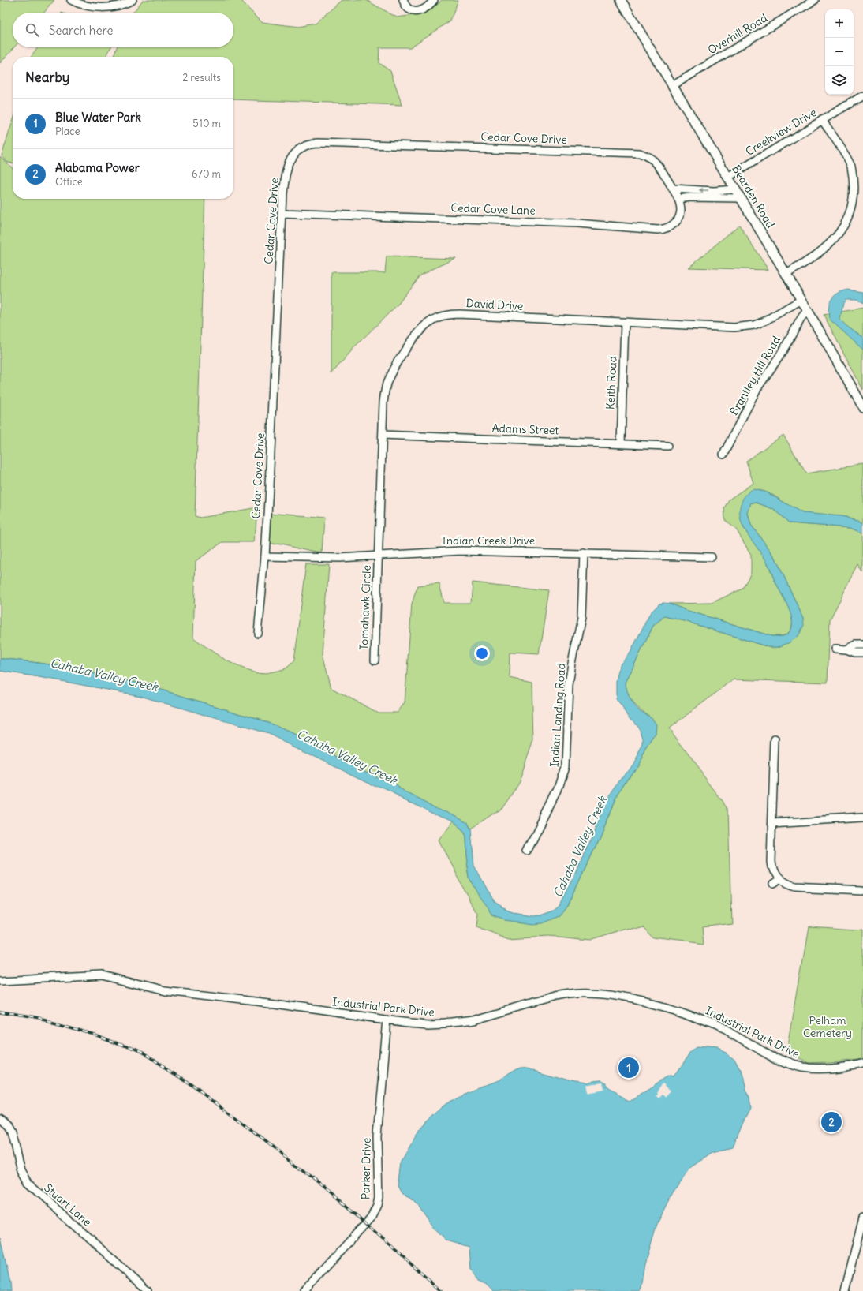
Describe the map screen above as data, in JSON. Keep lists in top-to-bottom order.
{
  "streets": {
    "street": [
      "Overhill Road",
      "Creekview Drive",
      "Cedar Cove Drive",
      "Bearden Road",
      "Cedar Cove Lane",
      "David Drive",
      "Brantley Hill Road",
      "Keith Road",
      "Adams Street",
      "Indian Creek Drive",
      "Tomahawk Circle",
      "Indian Landing Road",
      "Industrial Park Drive",
      "Parker Drive",
      "Stuart Lane"
    ]
  },
  "crossings": [
    ["Overhill Road", "Bearden Road"],
    ["Creekview Drive", "Bearden Road"],
    ["Cedar Cove Drive", "Cedar Cove Lane"],
    ["Cedar Cove Drive", "Indian Creek Drive"],
    ["Bearden Road", "David Drive"],
    ["Bearden Road", "Brantley Hill Road"],
    ["David Drive", "Keith Road"],
    ["David Drive", "Adams Street"],
    ["David Drive", "Indian Creek Drive"],
    ["David Drive", "Tomahawk Circle"],
    ["Keith Road", "Adams Street"],
    ["Indian Creek Drive", "Tomahawk Circle"],
    ["Indian Creek Drive", "Indian Landing Road"],
    ["Industrial Park Drive", "Parker Drive"]
  ],
  "water": ["Cahaba Valley Creek"],
  "parks": ["Pelham Cemetery"],
  "page": {
    "map_buttons": ["+", "−"],
    "search": "Search here",
    "heading": ["Nearby", "2 results"],
    "list": [
      {
        "mark": "1",
        "name": "Blue Water Park",
        "note": "Place",
        "value": "510 m"
      },
      {
        "mark": "2",
        "name": "Alabama Power",
        "note": "Office",
        "value": "670 m"
      }
    ],
    "pins": ["1", "2"]
  }
}
